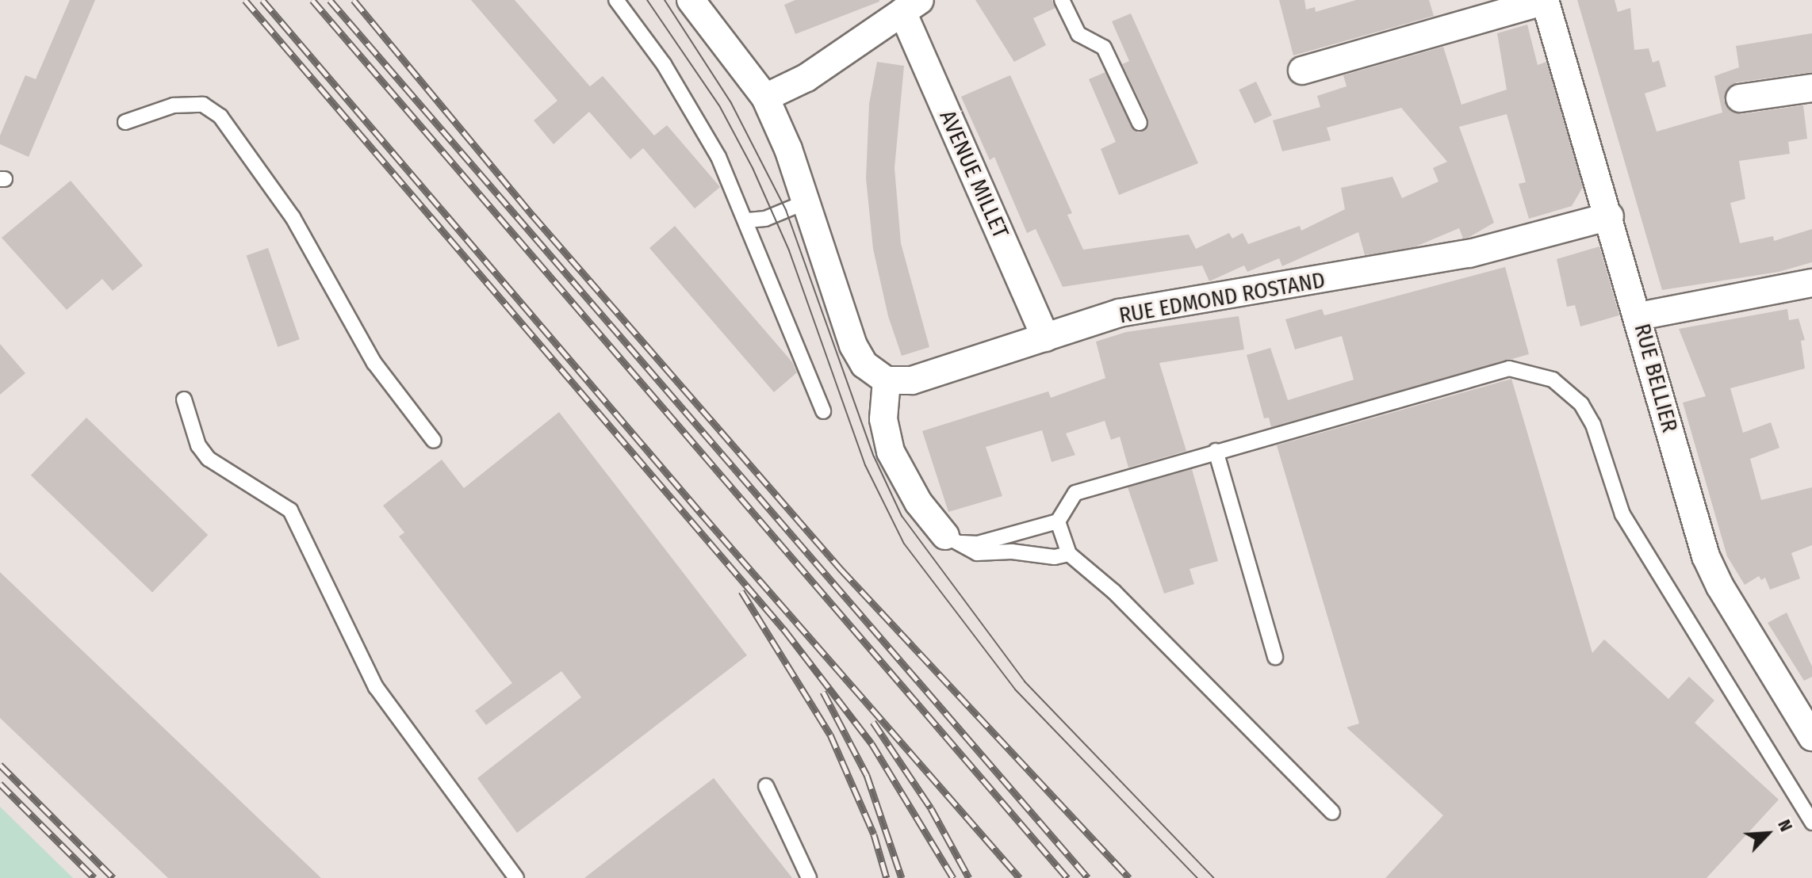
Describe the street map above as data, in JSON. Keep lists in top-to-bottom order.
{
  "streets": {
    "street": ["AVENUE MILLET", "RUE EDMOND ROSTAND", "RUE BELLIER"]
  },
  "crossings": [
    ["AVENUE MILLET", "RUE EDMOND ROSTAND"],
    ["RUE EDMOND ROSTAND", "RUE BELLIER"]
  ],
  "north": "top right"
}
